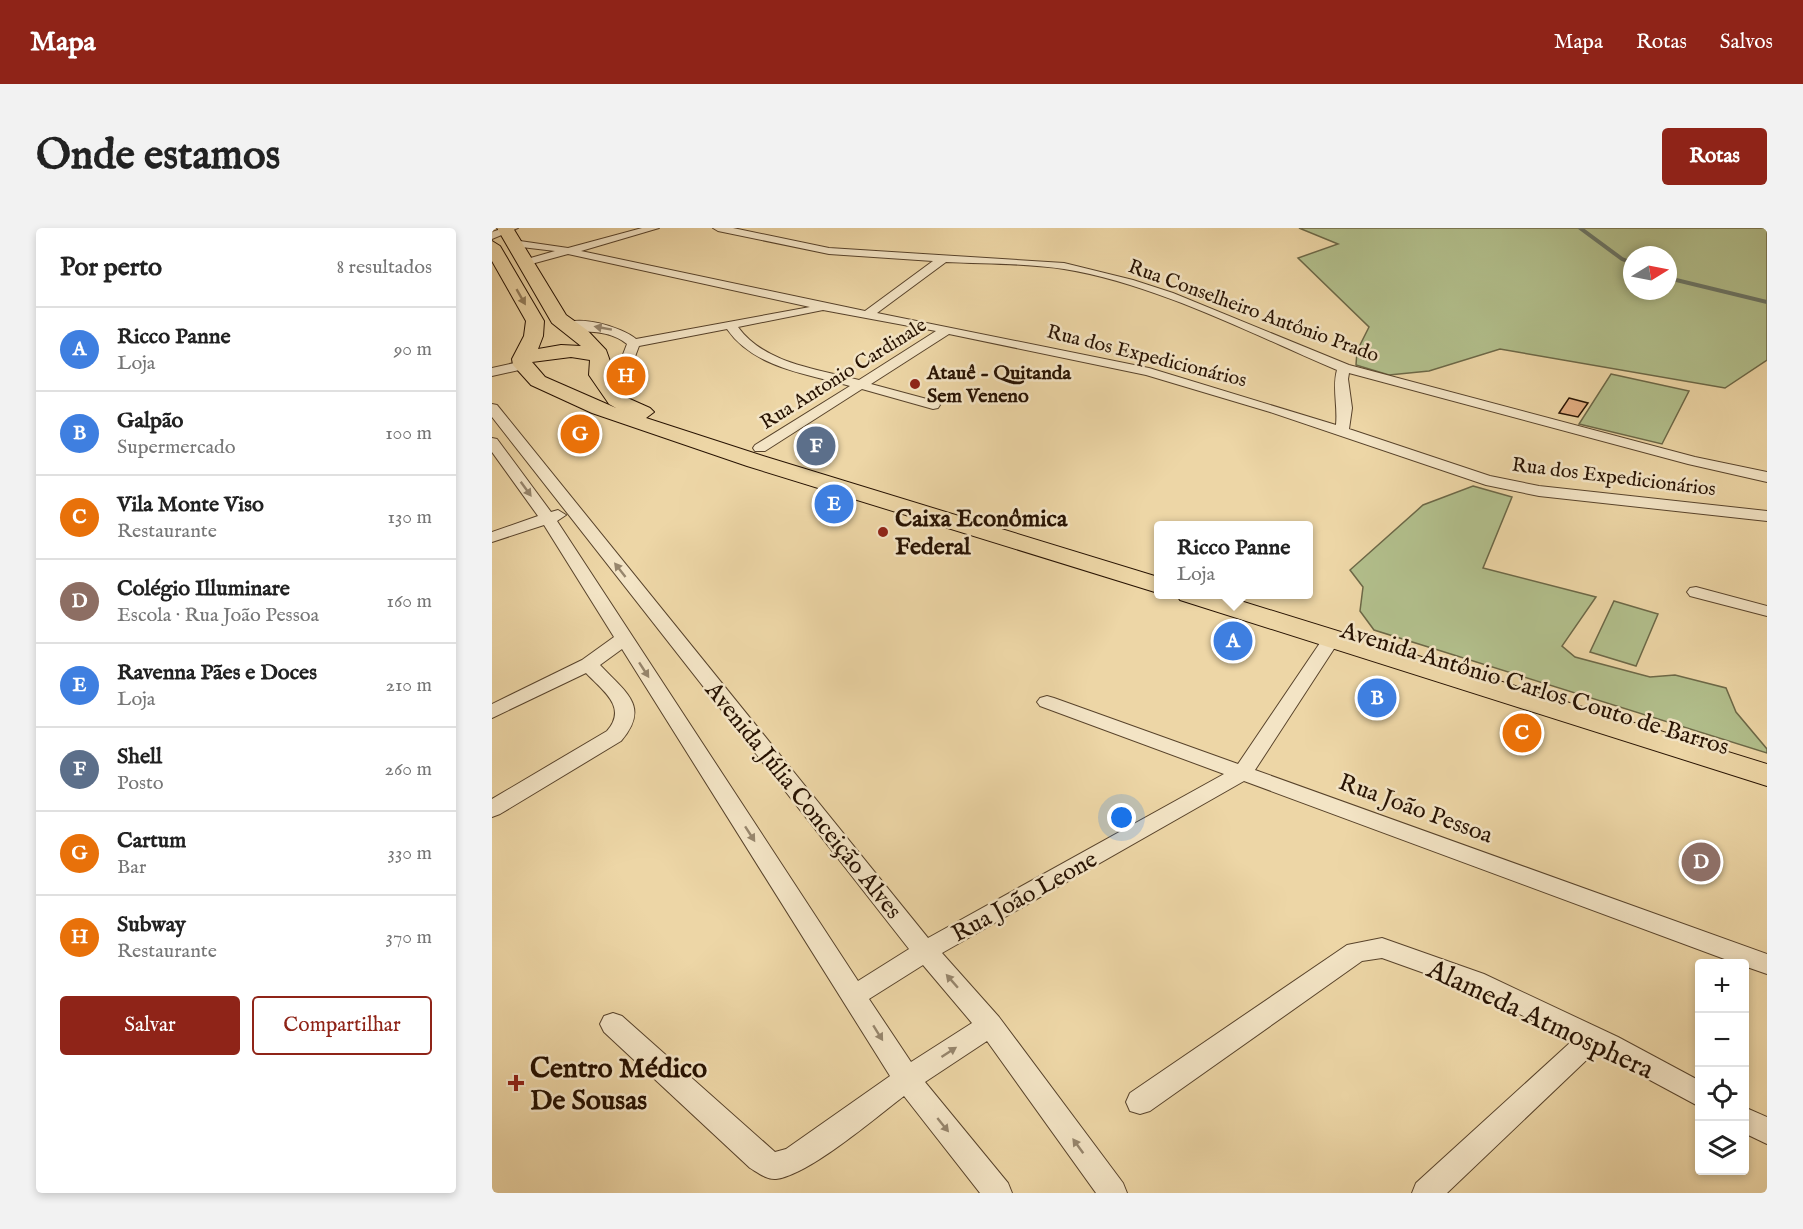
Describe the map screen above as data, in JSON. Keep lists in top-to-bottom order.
{
  "streets": {
    "main road": ["Avenida Antônio Carlos Couto de Barros"],
    "street": [
      "Rua Conselheiro Antônio Prado",
      "Rua dos Expedicionários",
      "Rua Antonio Cardinale",
      "Avenida Júlia Conceição Alves",
      "Rua João Pessoa",
      "Rua João Leone",
      "Alameda Atmosphera"
    ]
  },
  "crossings": [
    ["Rua dos Expedicionários", "Rua Antonio Cardinale"],
    ["Avenida Antônio Carlos Couto de Barros", "Rua João Leone"],
    ["Avenida Júlia Conceição Alves", "Rua João Leone"],
    ["Rua João Pessoa", "Rua João Leone"]
  ],
  "places": {
    "other": ["Atauê - Quitanda Sem Veneno", "Caixa Econômica Federal"],
    "health": ["Centro Médico De Sousas"]
  },
  "north": "right",
  "page": {
    "header": "Mapa",
    "nav": ["Mapa", "Rotas", "Salvos"],
    "buttons": [
      "Rotas",
      ["Salvar", "Compartilhar"]
    ],
    "title": "Onde estamos",
    "heading": ["Por perto", "8 resultados"],
    "list": [
      {
        "mark": "A",
        "name": "Ricco Panne",
        "note": "Loja",
        "value": "90 m"
      },
      {
        "mark": "B",
        "name": "Galpão",
        "note": "Supermercado",
        "value": "100 m"
      },
      {
        "mark": "C",
        "name": "Vila Monte Viso",
        "note": "Restaurante",
        "value": "130 m"
      },
      {
        "mark": "D",
        "name": "Colégio Illuminare",
        "note": "Escola · Rua João Pessoa",
        "value": "160 m"
      },
      {
        "mark": "E",
        "name": "Ravenna Pães e Doces",
        "note": "Loja",
        "value": "210 m"
      },
      {
        "mark": "F",
        "name": "Shell",
        "note": "Posto",
        "value": "260 m"
      },
      {
        "mark": "G",
        "name": "Cartum",
        "note": "Bar",
        "value": "330 m"
      },
      {
        "mark": "H",
        "name": "Subway",
        "note": "Restaurante",
        "value": "370 m"
      }
    ],
    "pins": [
      "H",
      "G",
      "F",
      "E",
      "A",
      "B",
      "C",
      "D"
    ],
    "popup": ["Ricco Panne", "Loja"],
    "map_buttons": ["+", "−"]
  }
}
